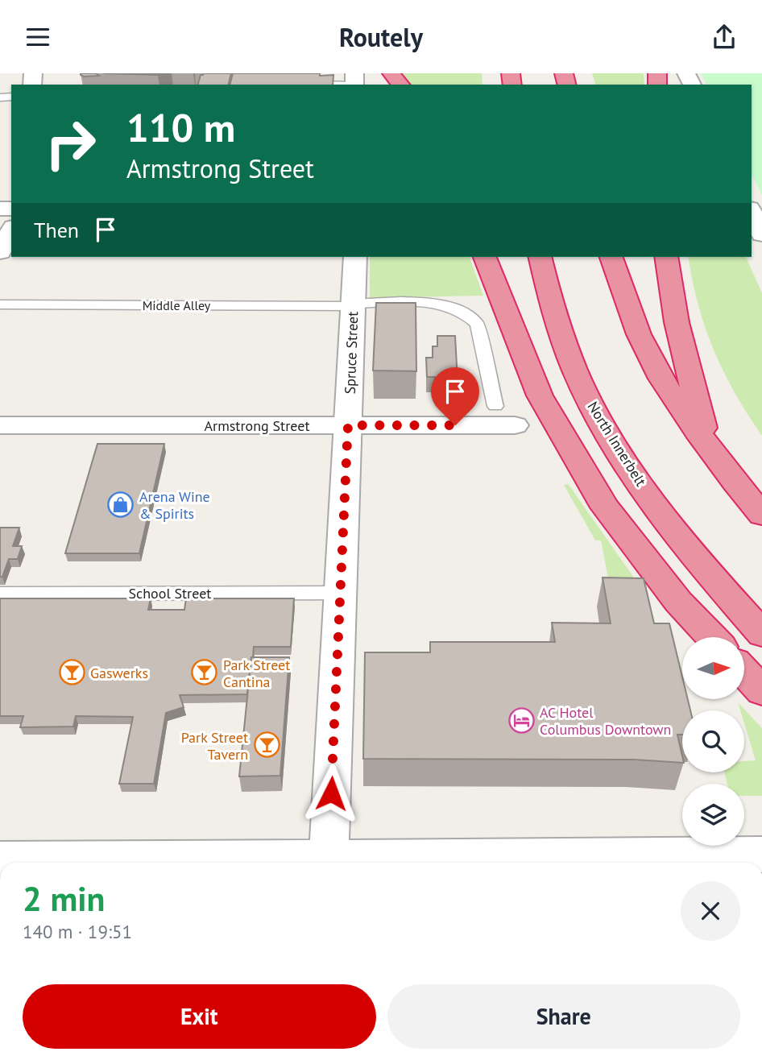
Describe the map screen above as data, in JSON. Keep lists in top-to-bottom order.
{
  "streets": {
    "highway": ["North Innerbelt"],
    "street": ["Spruce Street", "Armstrong Street"],
    "lane": ["Middle Alley", "School Street"]
  },
  "crossings": [
    ["Middle Alley", "Spruce Street"],
    ["Spruce Street", "Armstrong Street"],
    ["Spruce Street", "School Street"]
  ],
  "places": {
    "shop": ["Arena Wine & Spirits"],
    "bar": ["Gaswerks", "Park Street Cantina", "Park Street Tavern"],
    "hotel": ["AC Hotel Columbus Downtown"]
  },
  "north": "right",
  "page": {
    "header": "Routely",
    "turn": ["110 m", "Armstrong Street"],
    "then": "Then",
    "heading": ["2 min", "140 m · 19:51"],
    "buttons": ["Exit", "Share"]
  }
}
